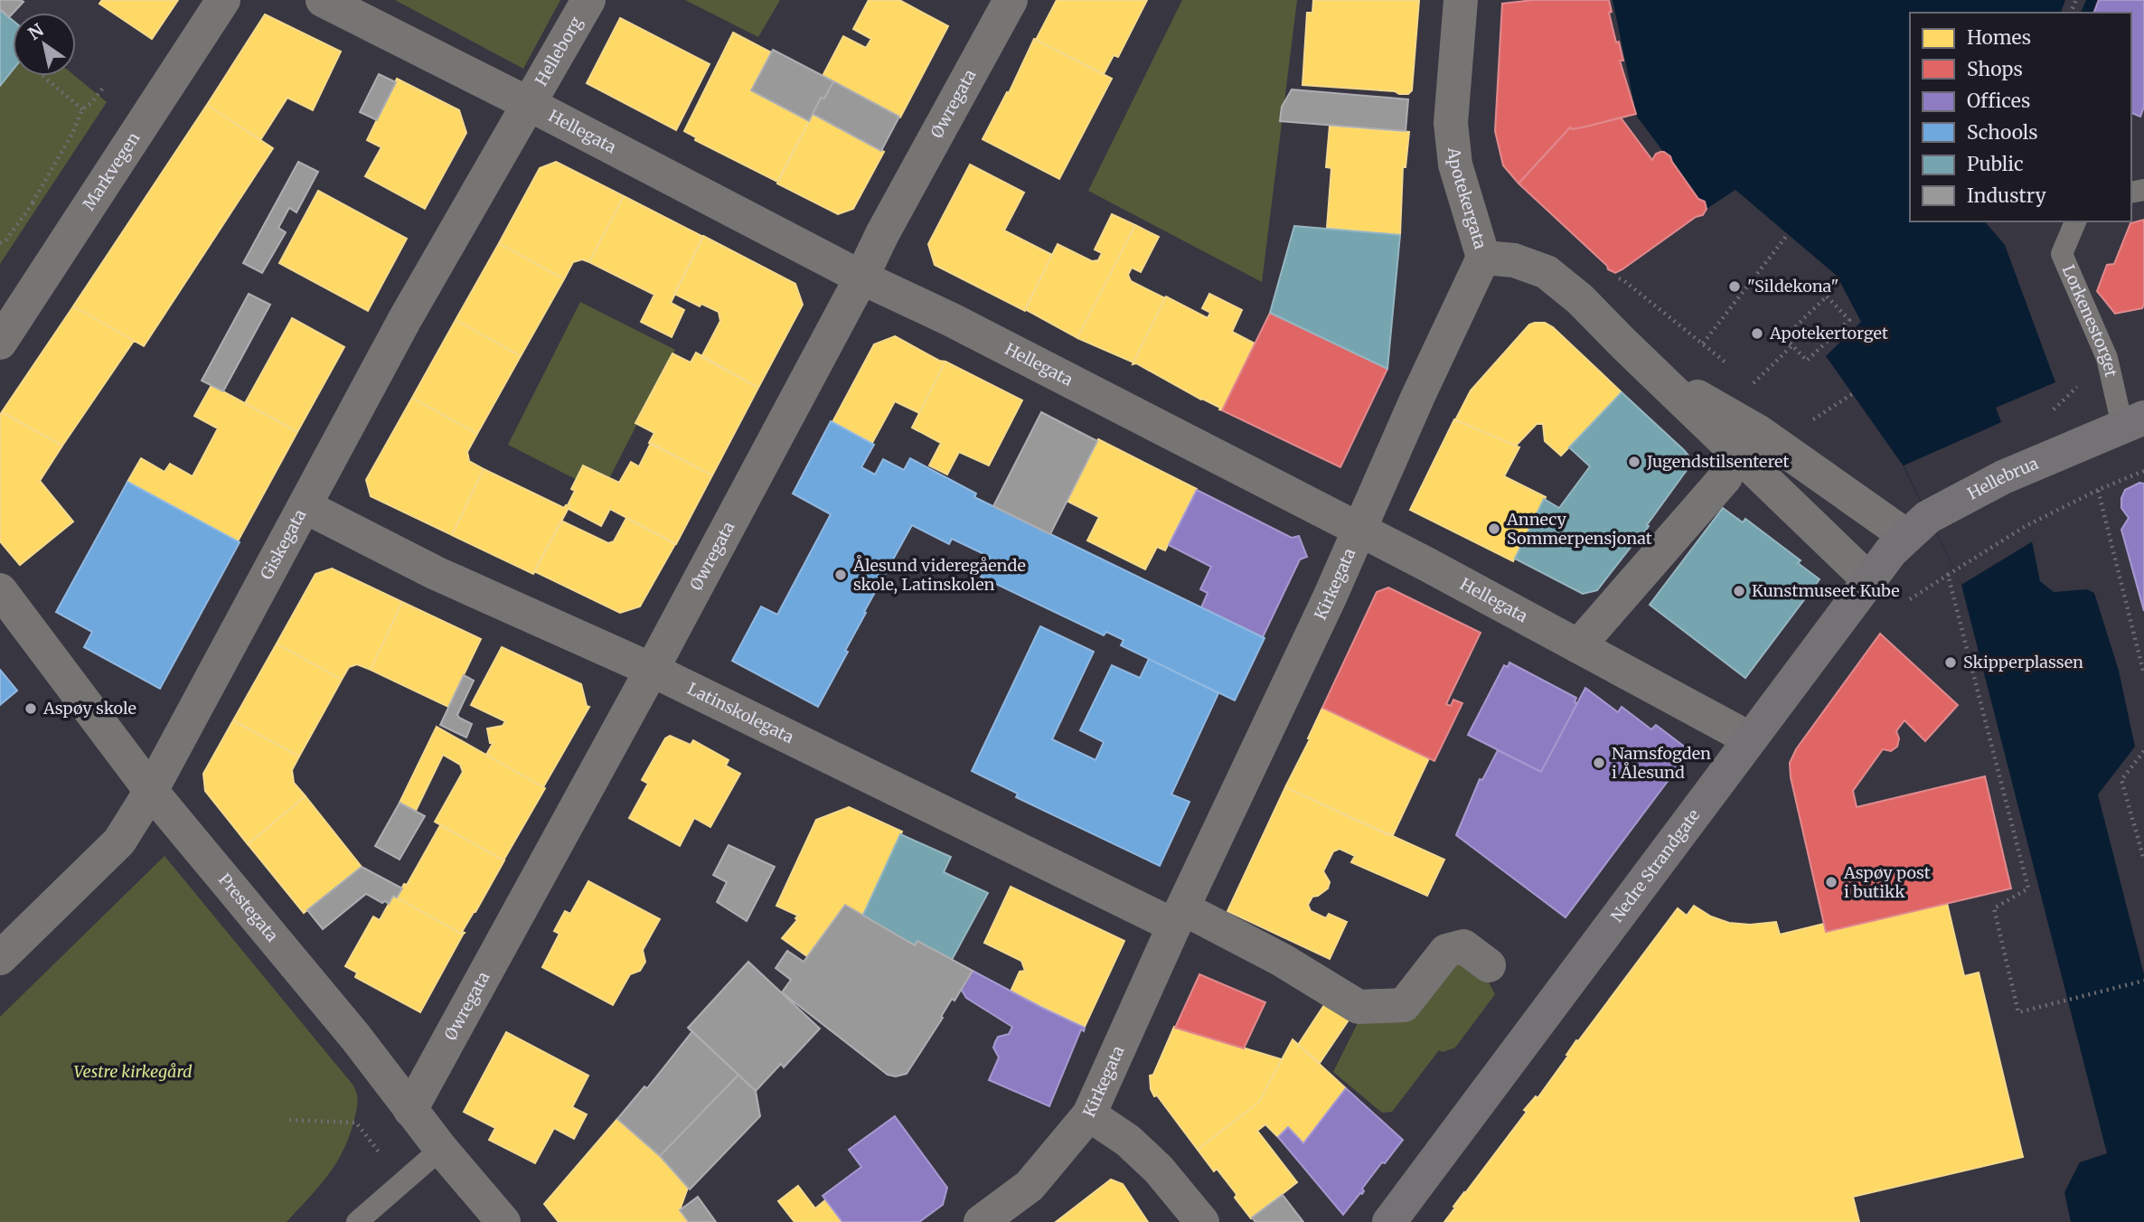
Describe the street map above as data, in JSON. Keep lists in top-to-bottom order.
{
  "streets": {
    "highway": ["Hellebrua", "Nedre Strandgate"],
    "street": [
      "Helleborg",
      "Øwregata",
      "Hellegata",
      "Markvegen",
      "Apotekergata",
      "Giskegata",
      "Kirkegata",
      "Latinskolegata",
      "Prestegata"
    ],
    "lane": ["Lorkenestorget"]
  },
  "crossings": [
    ["Helleborg", "Hellegata"],
    ["Helleborg", "Giskegata"],
    ["Øwregata", "Hellegata"],
    ["Øwregata", "Latinskolegata"],
    ["Øwregata", "Prestegata"],
    ["Hellegata", "Giskegata"],
    ["Hellegata", "Kirkegata"],
    ["Hellegata", "Nedre Strandgate"],
    ["Apotekergata", "Hellebrua"],
    ["Apotekergata", "Kirkegata"],
    ["Apotekergata", "Nedre Strandgate"],
    ["Lorkenestorget", "Hellebrua"],
    ["Hellebrua", "Nedre Strandgate"],
    ["Giskegata", "Latinskolegata"],
    ["Giskegata", "Prestegata"],
    ["Kirkegata", "Latinskolegata"]
  ],
  "parks": ["Vestre kirkegård"],
  "places": [
    "\"Sildekona\"",
    "Apotekertorget",
    "Jugendstilsenteret",
    "Annecy Sommerpensjonat",
    "Ålesund videregående skole, Latinskolen",
    "Kunstmuseet Kube",
    "Skipperplassen",
    "Aspøy skole",
    "Namsfogden i Ålesund",
    "Aspøy post i butikk"
  ],
  "legend": [
    "Homes",
    "Shops",
    "Offices",
    "Schools",
    "Public",
    "Industry"
  ],
  "north": "top left"
}
